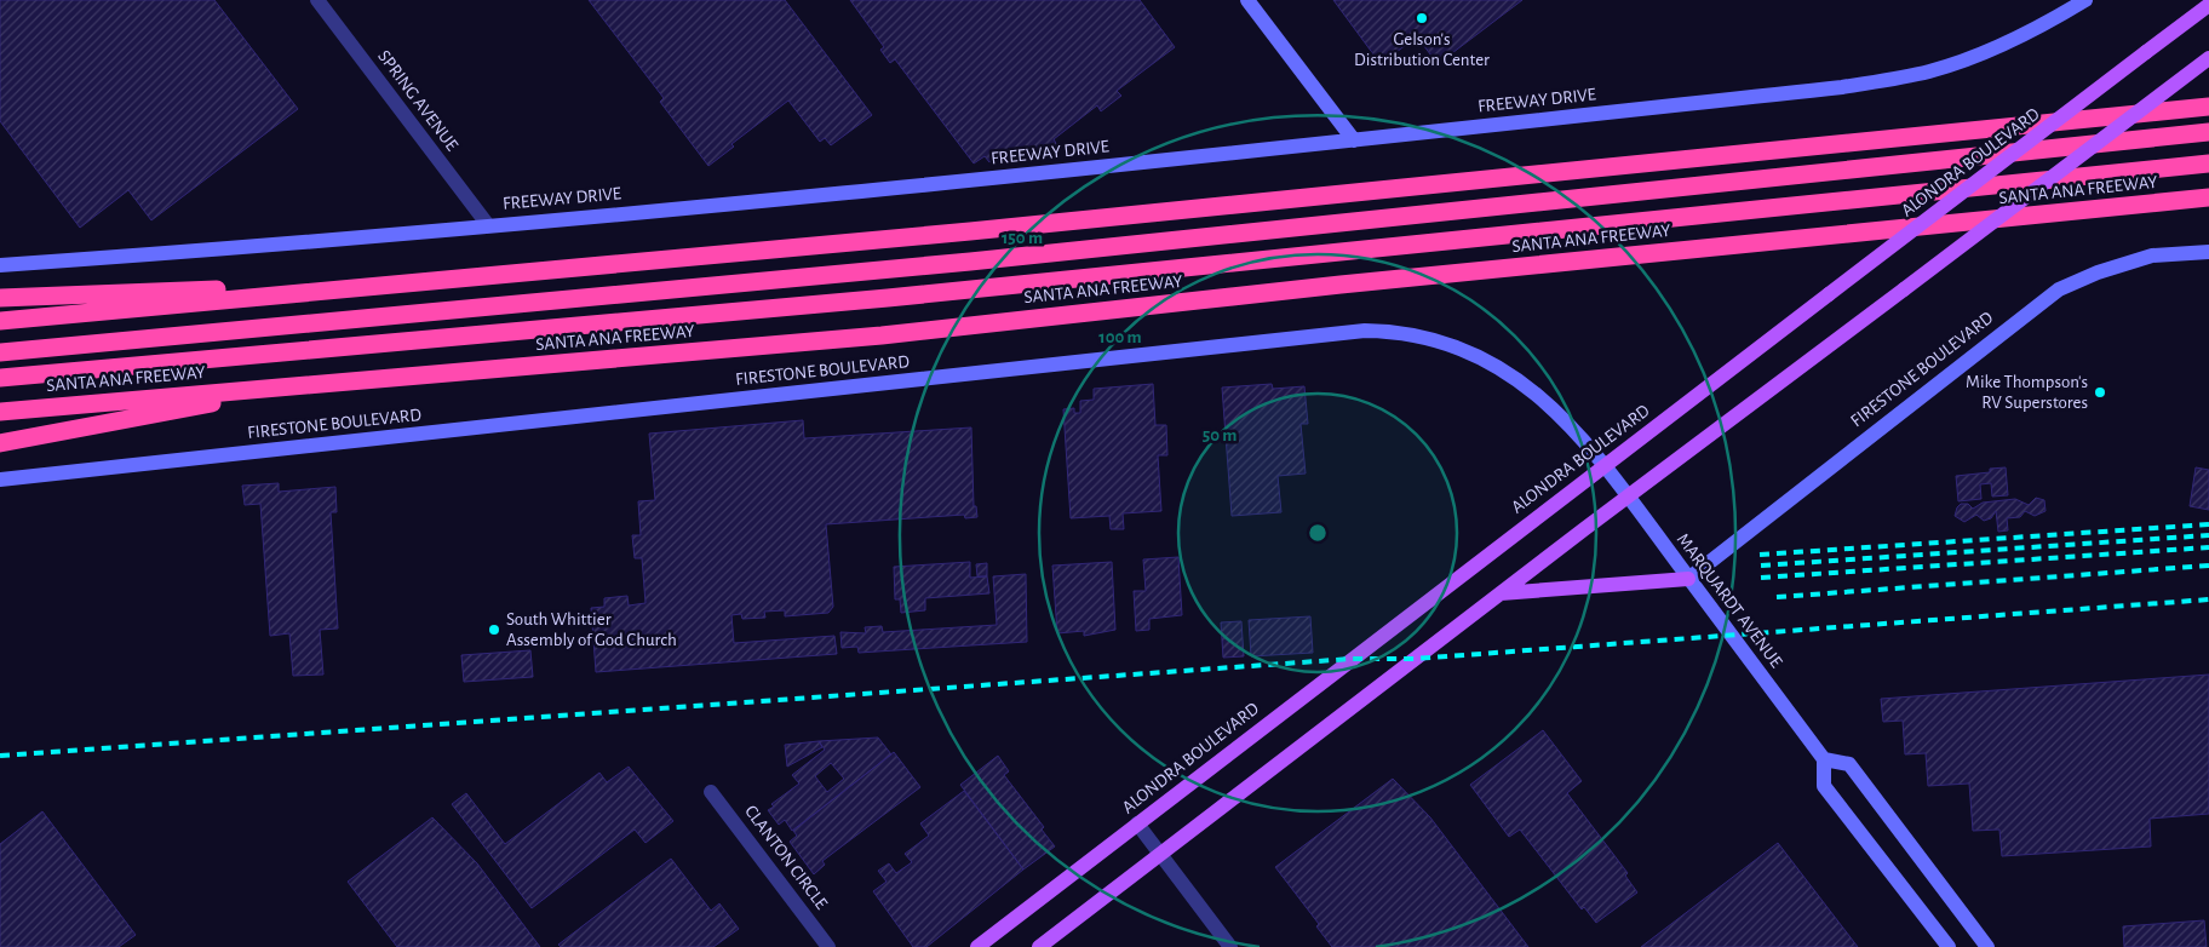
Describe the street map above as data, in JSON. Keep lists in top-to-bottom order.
{
  "streets": {
    "highway": ["SANTA ANA FREEWAY"],
    "main road": ["ALONDRA BOULEVARD"],
    "street": [
      "SPRING AVENUE",
      "FREEWAY DRIVE",
      "FIRESTONE BOULEVARD",
      "MARQUARDT AVENUE",
      "CLANTON CIRCLE"
    ]
  },
  "crossings": [
    ["SPRING AVENUE", "FREEWAY DRIVE"],
    ["ALONDRA BOULEVARD", "FIRESTONE BOULEVARD"],
    ["ALONDRA BOULEVARD", "MARQUARDT AVENUE"],
    ["FIRESTONE BOULEVARD", "MARQUARDT AVENUE"]
  ],
  "places": ["Gelson's Distribution Center", "Mike Thompson's RV Superstores", "South Whittier Assembly of God Church"],
  "rings": ["150 m", "100 m", "50 m"]
}
